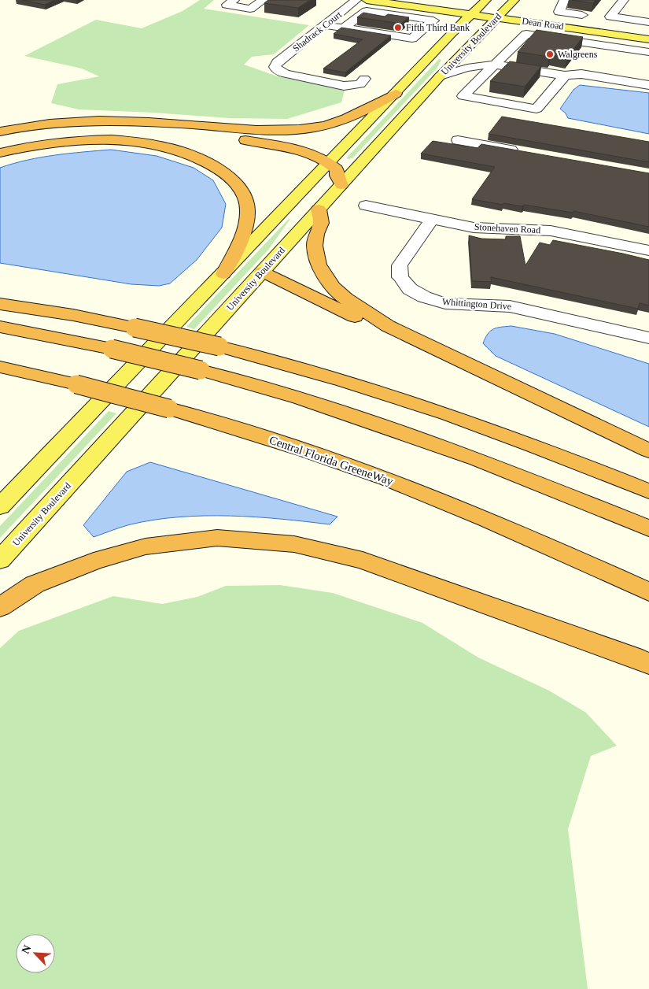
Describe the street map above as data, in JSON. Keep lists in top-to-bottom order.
{
  "streets": {
    "highway": ["Central Florida GreeneWay"],
    "main road": ["Dean Road", "University Boulevard"],
    "street": ["Shadrack Court", "Stonehaven Road", "Whittington Drive"]
  },
  "crossings": [
    ["Dean Road", "University Boulevard"],
    ["Stonehaven Road", "Whittington Drive"]
  ],
  "places": ["Fifth Third Bank", "Walgreens"],
  "north": "top left"
}
